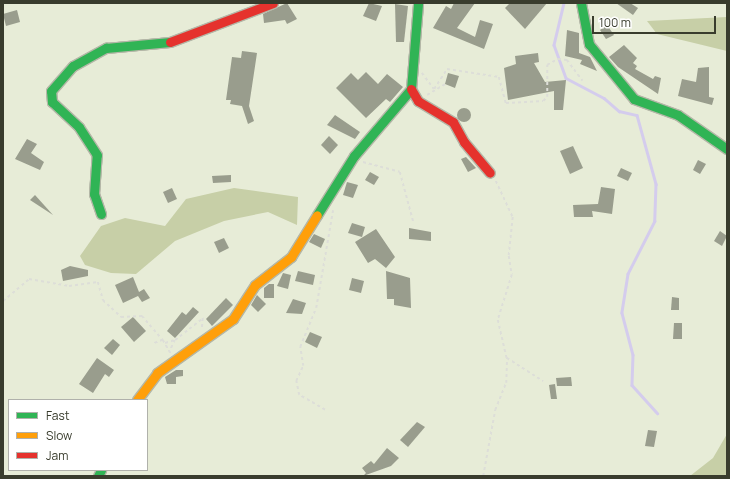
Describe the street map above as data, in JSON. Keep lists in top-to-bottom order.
{
  "legend": ["Fast", "Slow", "Jam"],
  "scale_bar": "100 m"
}
